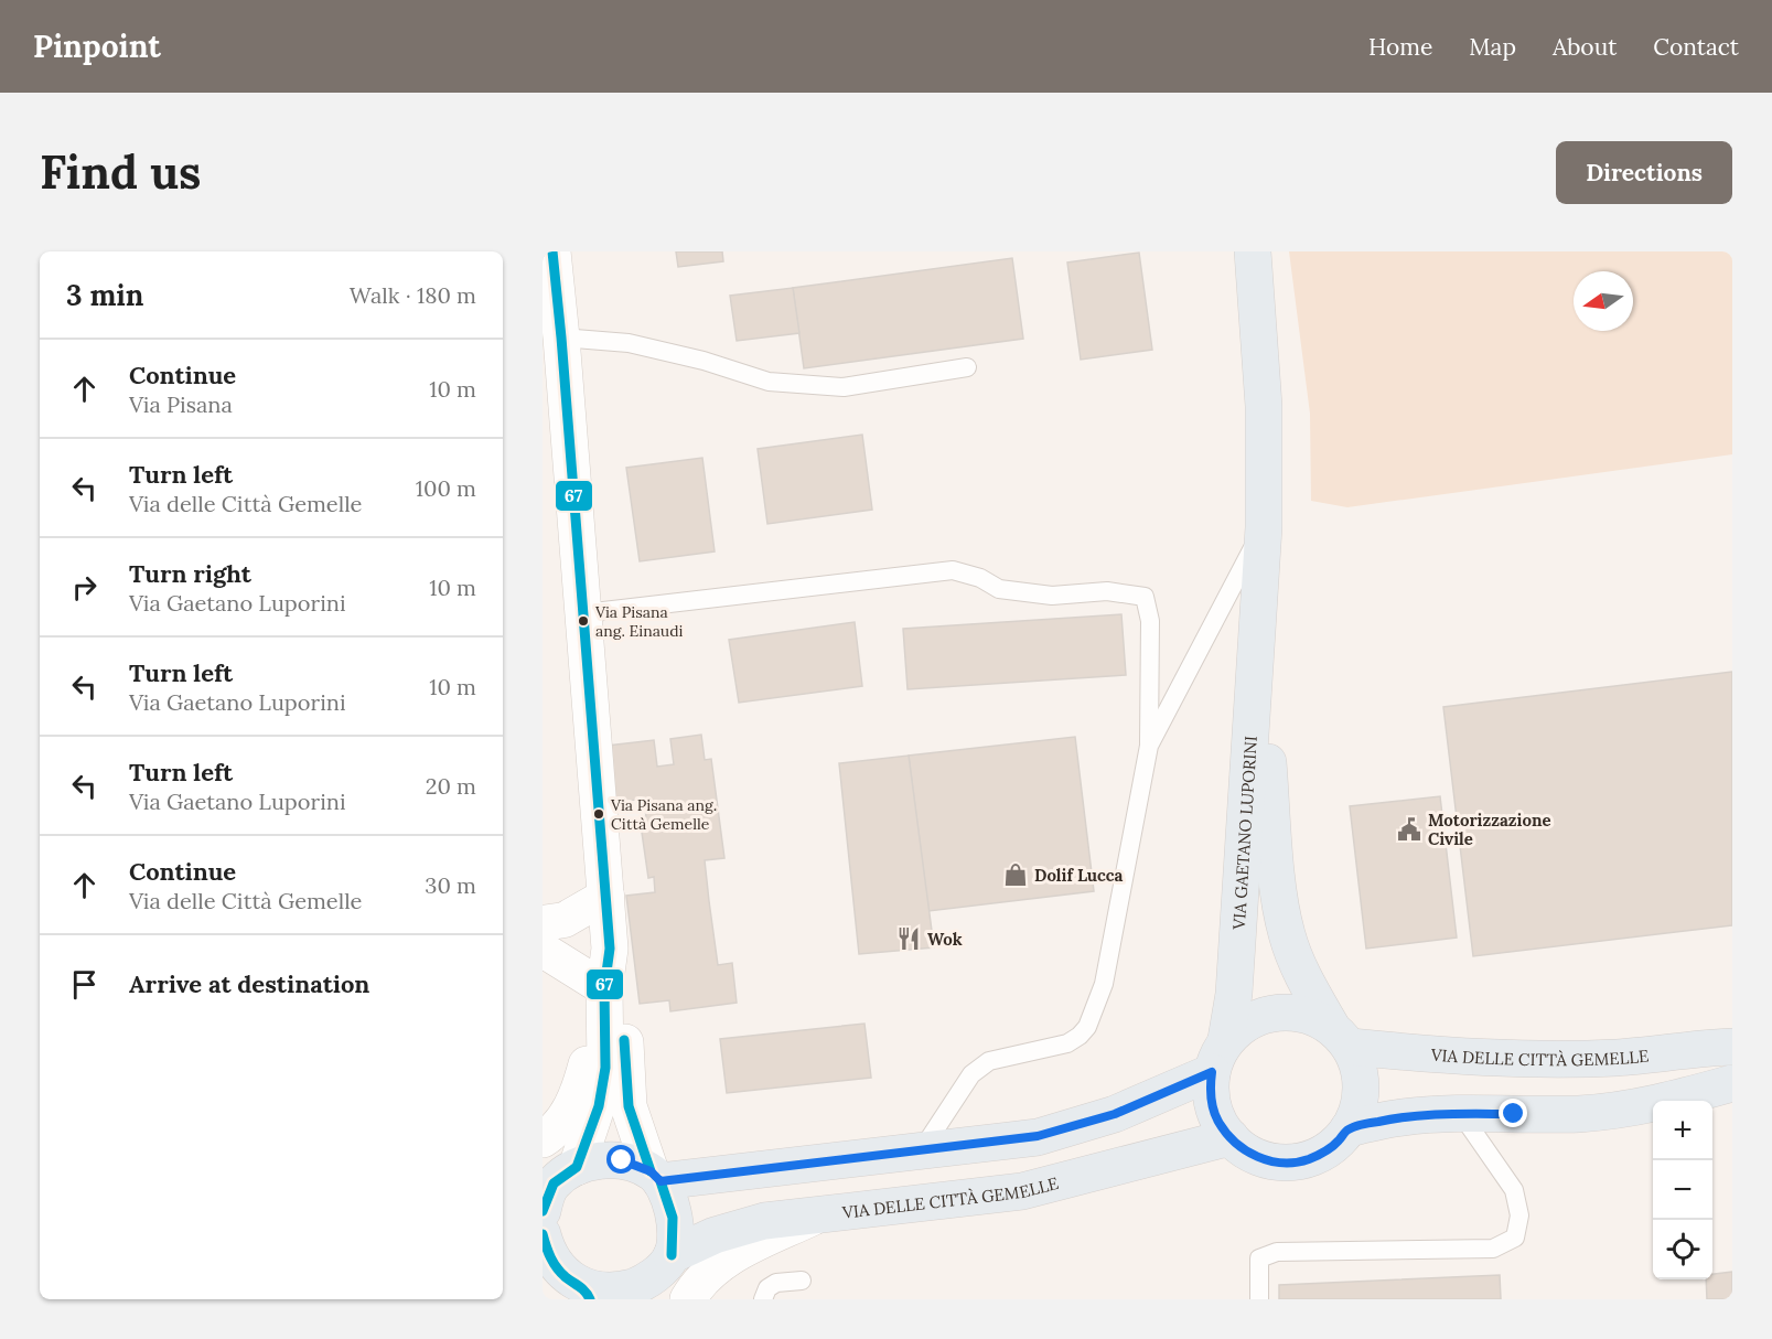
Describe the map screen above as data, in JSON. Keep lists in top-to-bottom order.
{
  "streets": {
    "main road": ["VIA GAETANO LUPORINI", "VIA DELLE CITTÀ GEMELLE"]
  },
  "crossings": [
    ["VIA GAETANO LUPORINI", "VIA DELLE CITTÀ GEMELLE"]
  ],
  "places": {
    "other": ["Via Pisana ang. Einaudi", "Via Pisana ang. Città Gemelle"],
    "public building": ["Motorizzazione Civile"],
    "shop": ["Dolif Lucca"],
    "restaurant": ["Wok"]
  },
  "lines": ["transit line 67"],
  "north": "left",
  "page": {
    "header": "Pinpoint",
    "nav": [
      "Home",
      "Map",
      "About",
      "Contact"
    ],
    "buttons": "Directions",
    "title": "Find us",
    "heading": ["3 min", "Walk · 180 m"],
    "list": [
      ["Continue", "Via Pisana", "10 m"],
      ["Turn left", "Via delle Città Gemelle", "100 m"],
      ["Turn right", "Via Gaetano Luporini", "10 m"],
      ["Turn left", "Via Gaetano Luporini", "10 m"],
      ["Turn left", "Via Gaetano Luporini", "20 m"],
      ["Continue", "Via delle Città Gemelle", "30 m"],
      "Arrive at destination"
    ],
    "map_buttons": ["+", "−"]
  }
}
